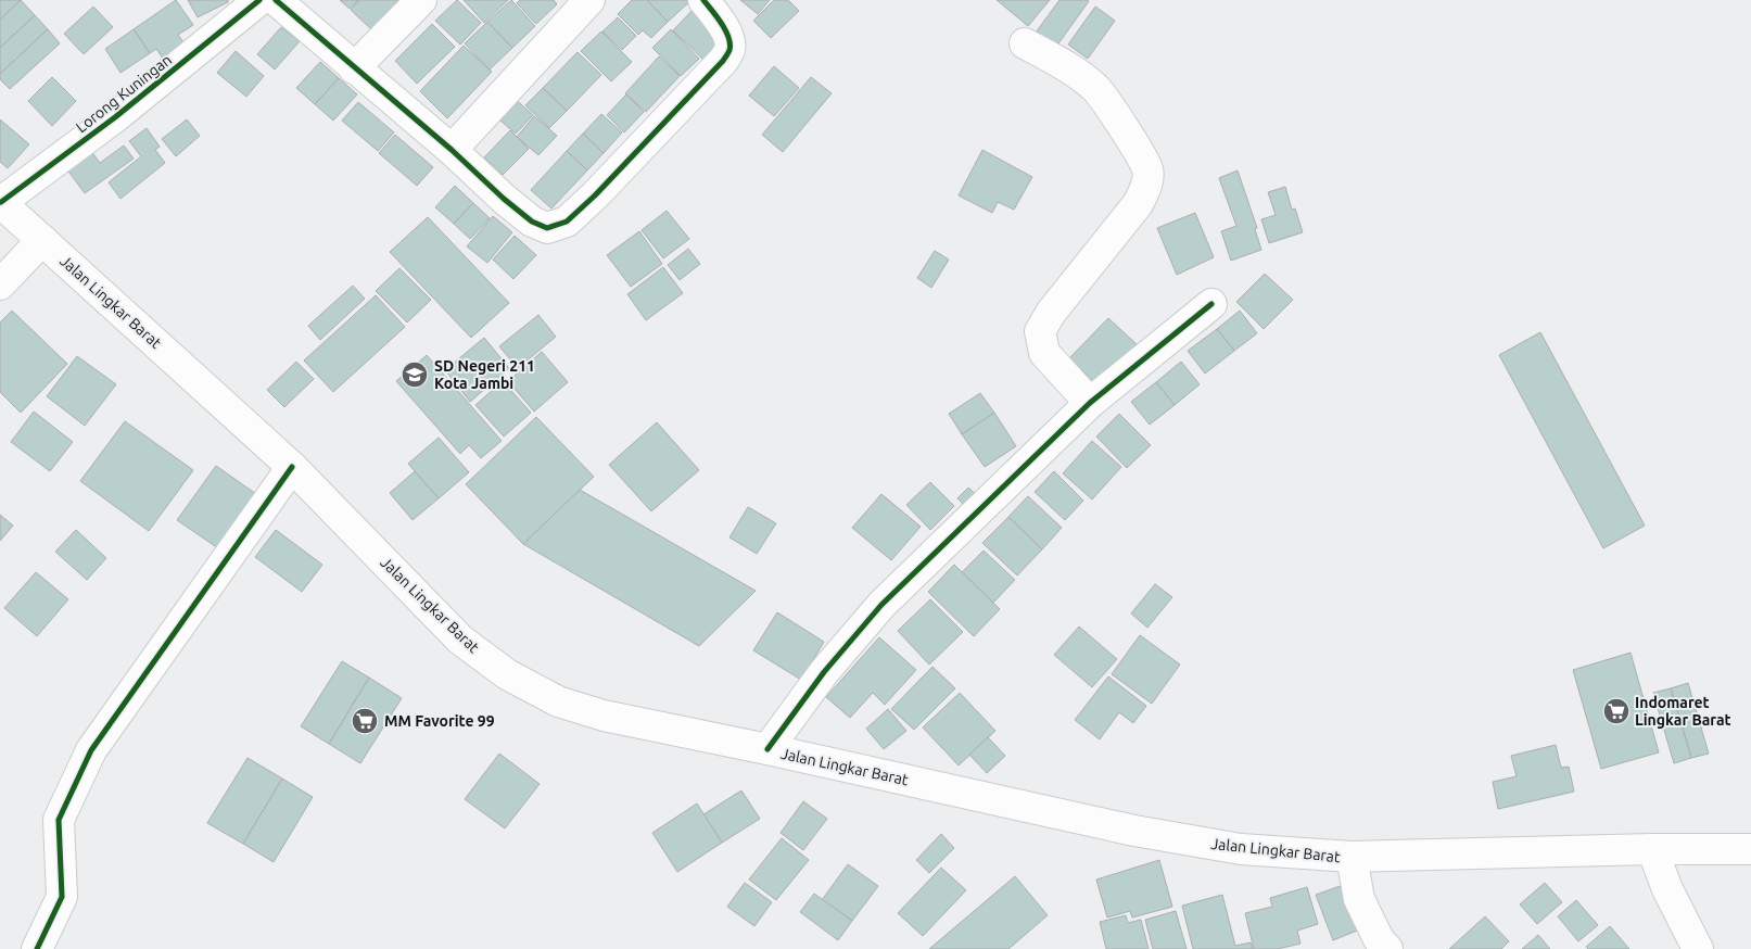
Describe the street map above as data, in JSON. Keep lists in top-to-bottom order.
{
  "streets": {
    "main road": ["Lorong Kuningan", "Jalan Lingkar Barat"]
  },
  "crossings": [
    ["Lorong Kuningan", "Jalan Lingkar Barat"]
  ],
  "places": {
    "school or university": ["SD Negeri 211 Kota Jambi"],
    "supermarket": ["Indomaret Lingkar Barat", "MM Favorite 99"]
  }
}
